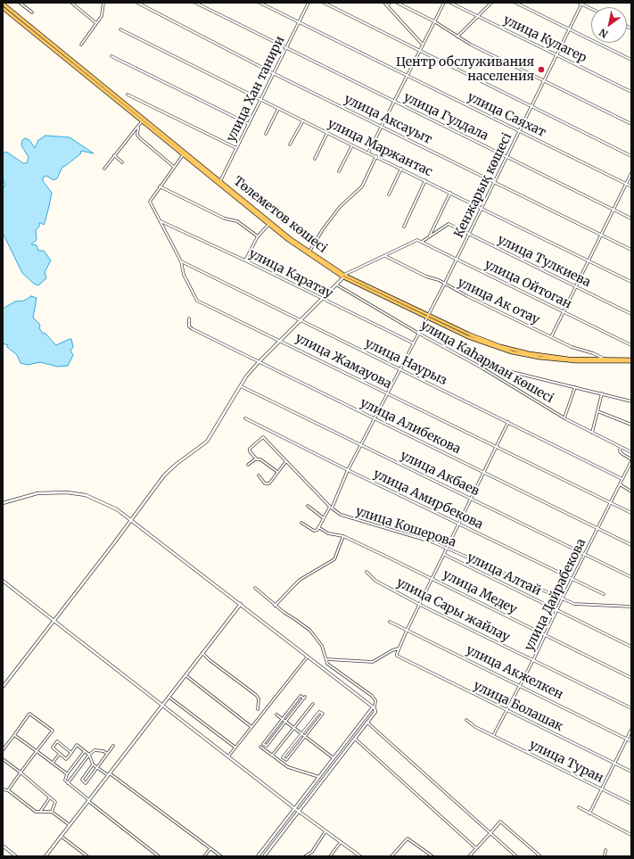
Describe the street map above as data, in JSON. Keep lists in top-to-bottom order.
{
  "streets": {
    "main road": ["Төлеметов көшесі"],
    "street": [
      "улица Кулагер",
      "улица Хан танири",
      "улица Саяхат",
      "улица Гулдала",
      "улица Аксауыт",
      "улица Маржантас",
      "Кенжарық көшесі",
      "улица Тулкиева",
      "улица Каратау",
      "улица Ойтоган",
      "улица Ак отау",
      "улица Жамауова",
      "улица Наурыз",
      "улица Каһарман көшесі",
      "улица Алибекова",
      "улица Акбаев",
      "улица Амирбекова",
      "улица Кошерова",
      "улица Алтай",
      "улица Медеу",
      "улица Дайрабекова",
      "улица Сары жайлау",
      "улица Акжелкен",
      "улица Болашак",
      "улица Туран"
    ]
  },
  "crossings": [
    ["улица Кулагер", "Кенжарық көшесі"],
    ["улица Хан танири", "улица Саяхат"],
    ["улица Хан танири", "улица Гулдала"],
    ["улица Хан танири", "улица Аксауыт"],
    ["улица Хан танири", "улица Маржантас"],
    ["улица Хан танири", "Төлеметов көшесі"],
    ["улица Саяхат", "Кенжарық көшесі"],
    ["улица Гулдала", "Кенжарық көшесі"],
    ["улица Аксауыт", "Кенжарық көшесі"],
    ["улица Маржантас", "Кенжарық көшесі"],
    ["Кенжарық көшесі", "Төлеметов көшесі"],
    ["Кенжарық көшесі", "улица Тулкиева"],
    ["Кенжарық көшесі", "улица Каратау"],
    ["Кенжарық көшесі", "улица Ойтоган"],
    ["Кенжарық көшесі", "улица Ак отау"],
    ["Кенжарық көшесі", "улица Жамауова"],
    ["Кенжарық көшесі", "улица Наурыз"],
    ["Кенжарық көшесі", "улица Каһарман көшесі"],
    ["Кенжарық көшесі", "улица Алибекова"],
    ["Кенжарық көшесі", "улица Акбаев"],
    ["Кенжарық көшесі", "улица Амирбекова"],
    ["Кенжарық көшесі", "улица Кошерова"],
    ["Кенжарық көшесі", "улица Медеу"],
    ["Төлеметов көшесі", "улица Ак отау"],
    ["Төлеметов көшесі", "улица Жамауова"],
    ["улица Каратау", "улица Жамауова"],
    ["улица Ойтоган", "улица Ак отау"],
    ["улица Жамауова", "улица Наурыз"],
    ["улица Жамауова", "улица Дайрабекова"],
    ["улица Наурыз", "улица Дайрабекова"],
    ["улица Алибекова", "улица Дайрабекова"],
    ["улица Акбаев", "улица Дайрабекова"],
    ["улица Амирбекова", "улица Дайрабекова"],
    ["улица Кошерова", "улица Дайрабекова"],
    ["улица Алтай", "улица Дайрабекова"],
    ["улица Медеу", "улица Дайрабекова"],
    ["улица Дайрабекова", "улица Сары жайлау"],
    ["улица Дайрабекова", "улица Акжелкен"],
    ["улица Дайрабекова", "улица Болашак"],
    ["улица Дайрабекова", "улица Туран"]
  ],
  "places": ["Центр обслуживания населения"],
  "north": "bottom left"
}
